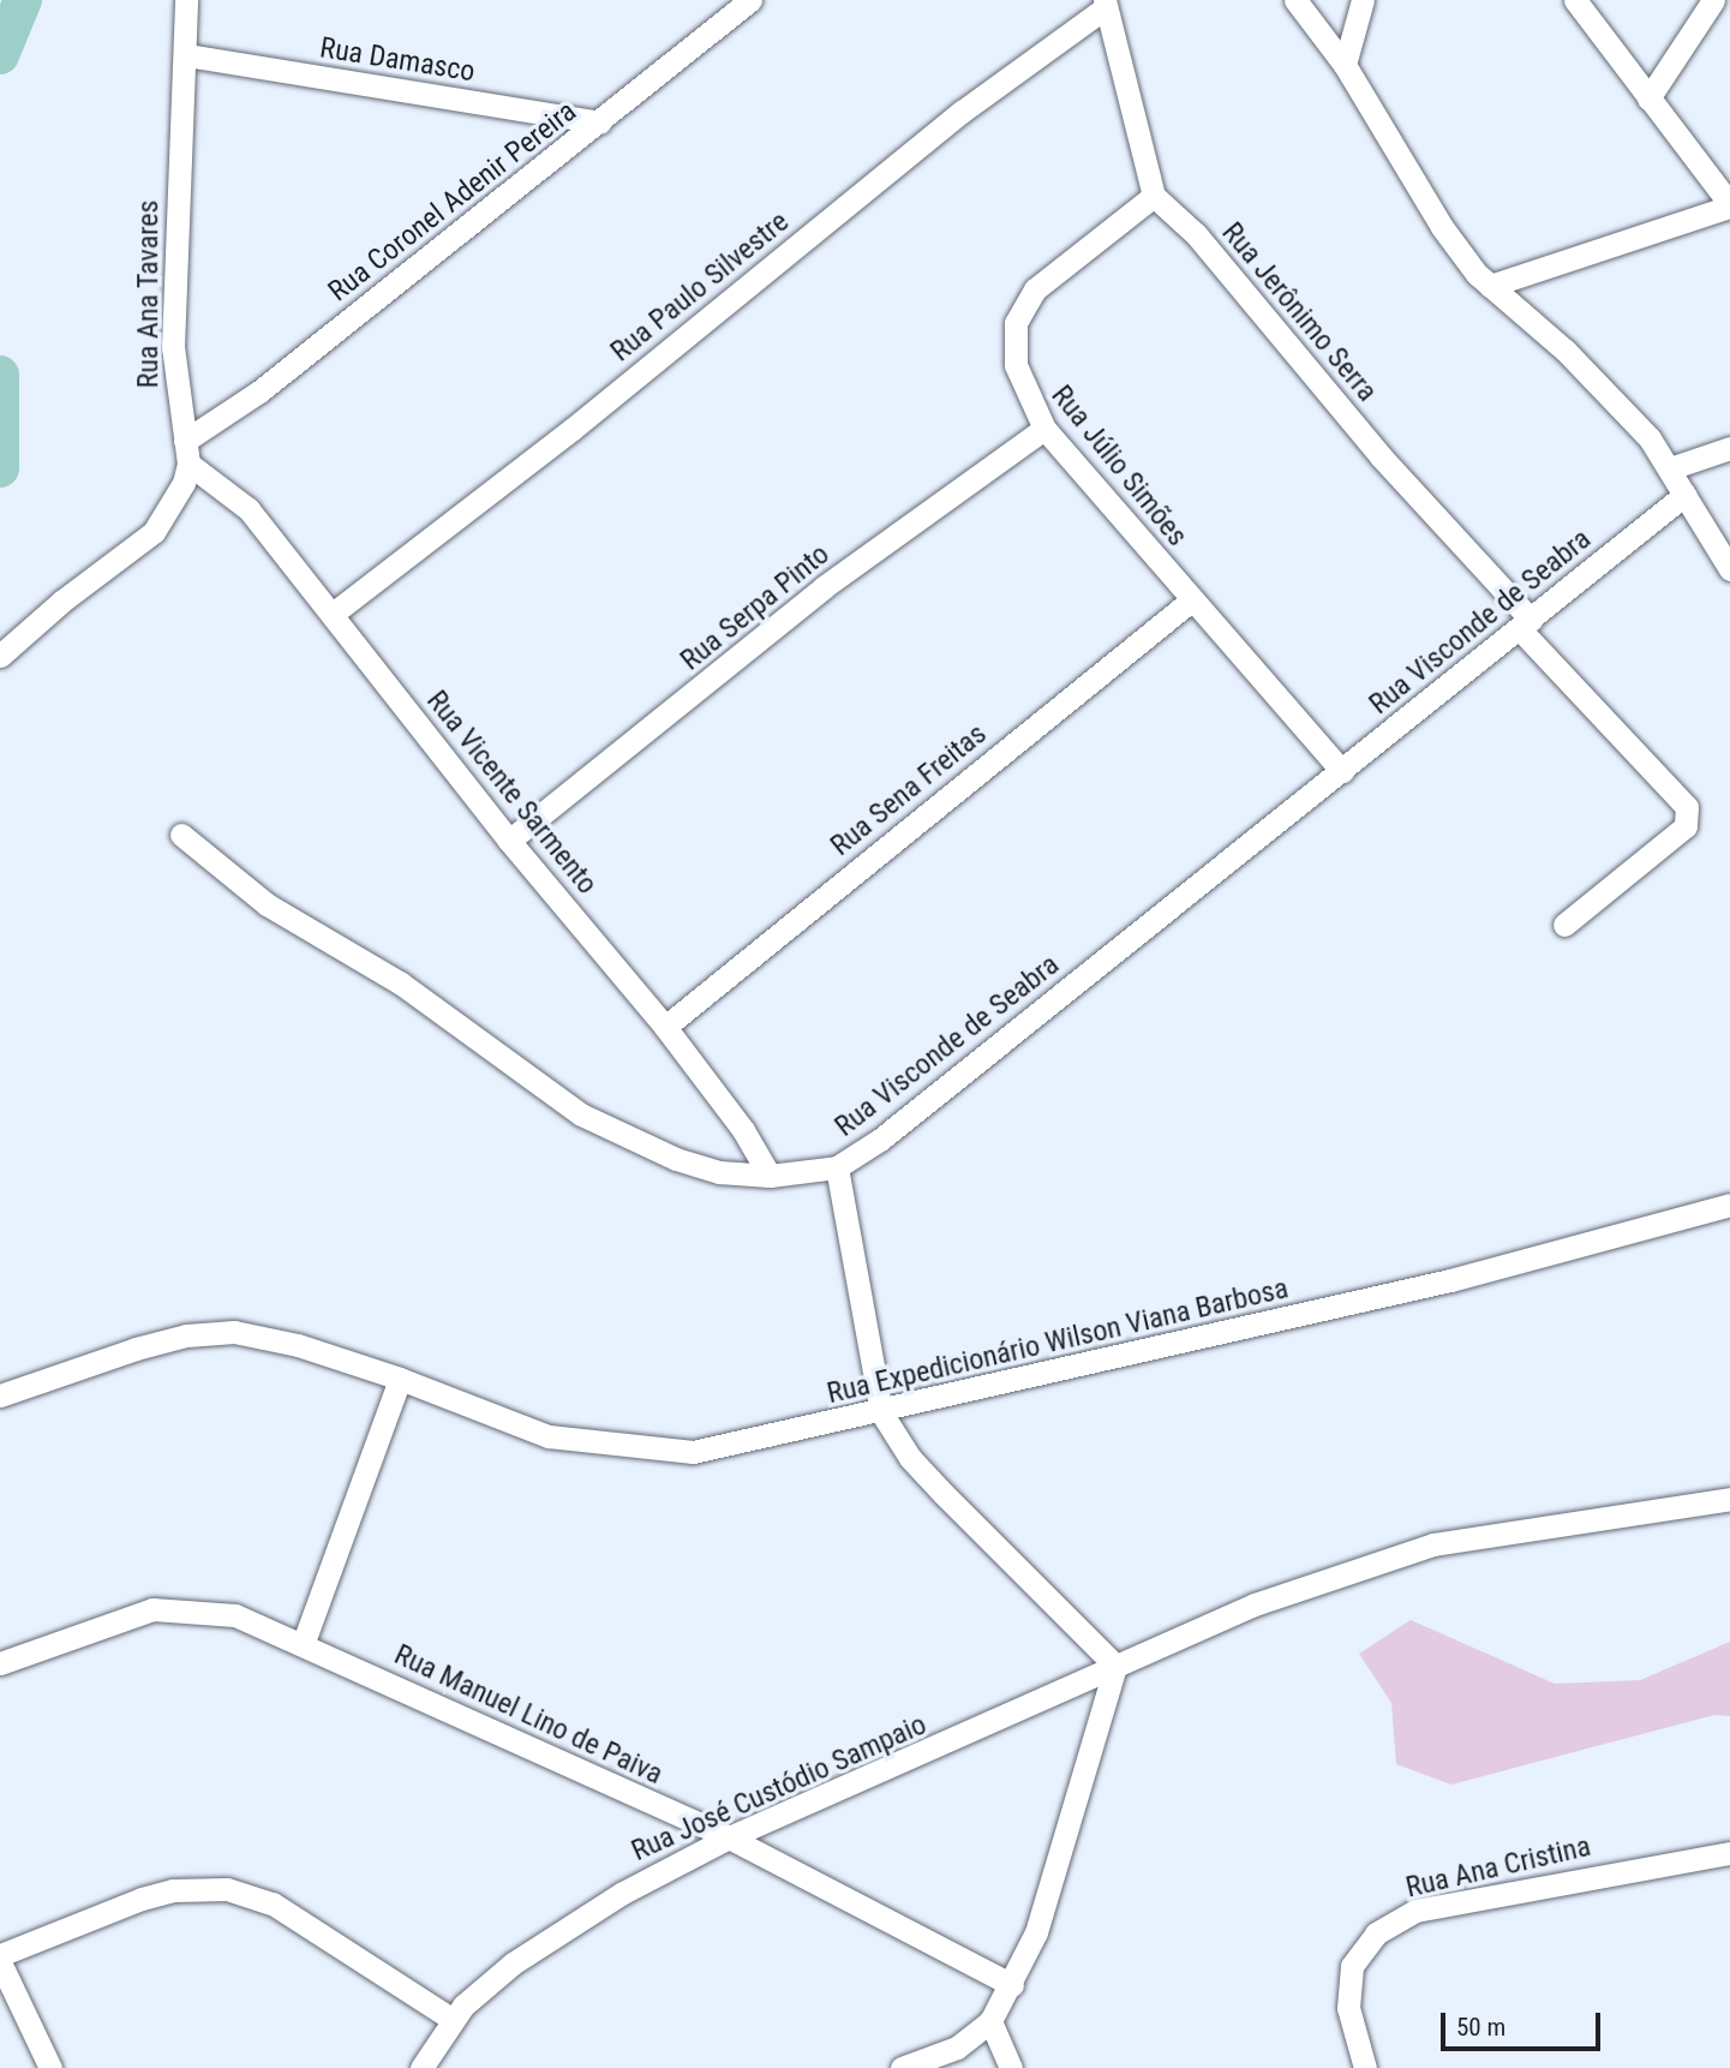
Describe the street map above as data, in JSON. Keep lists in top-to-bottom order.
{
  "streets": {
    "street": [
      "Rua Damasco",
      "Rua Coronel Adenir Pereira",
      "Rua Paulo Silvestre",
      "Rua Ana Tavares",
      "Rua Jerônimo Serra",
      "Rua Júlio Simões",
      "Rua Serpa Pinto",
      "Rua Visconde de Seabra",
      "Rua Sena Freitas",
      "Rua Vicente Sarmento",
      "Rua Expedicionário Wilson Viana Barbosa",
      "Rua Manuel Lino de Paiva",
      "Rua José Custódio Sampaio",
      "Rua Ana Cristina"
    ]
  },
  "crossings": [
    ["Rua Damasco", "Rua Coronel Adenir Pereira"],
    ["Rua Damasco", "Rua Ana Tavares"],
    ["Rua Coronel Adenir Pereira", "Rua Ana Tavares"],
    ["Rua Coronel Adenir Pereira", "Rua Vicente Sarmento"],
    ["Rua Paulo Silvestre", "Rua Vicente Sarmento"],
    ["Rua Ana Tavares", "Rua Vicente Sarmento"],
    ["Rua Jerônimo Serra", "Rua Júlio Simões"],
    ["Rua Jerônimo Serra", "Rua Visconde de Seabra"],
    ["Rua Júlio Simões", "Rua Serpa Pinto"],
    ["Rua Júlio Simões", "Rua Visconde de Seabra"],
    ["Rua Júlio Simões", "Rua Sena Freitas"],
    ["Rua Serpa Pinto", "Rua Vicente Sarmento"],
    ["Rua Visconde de Seabra", "Rua Vicente Sarmento"],
    ["Rua Sena Freitas", "Rua Vicente Sarmento"],
    ["Rua Manuel Lino de Paiva", "Rua José Custódio Sampaio"]
  ],
  "scale_bar": "50 m"
}
